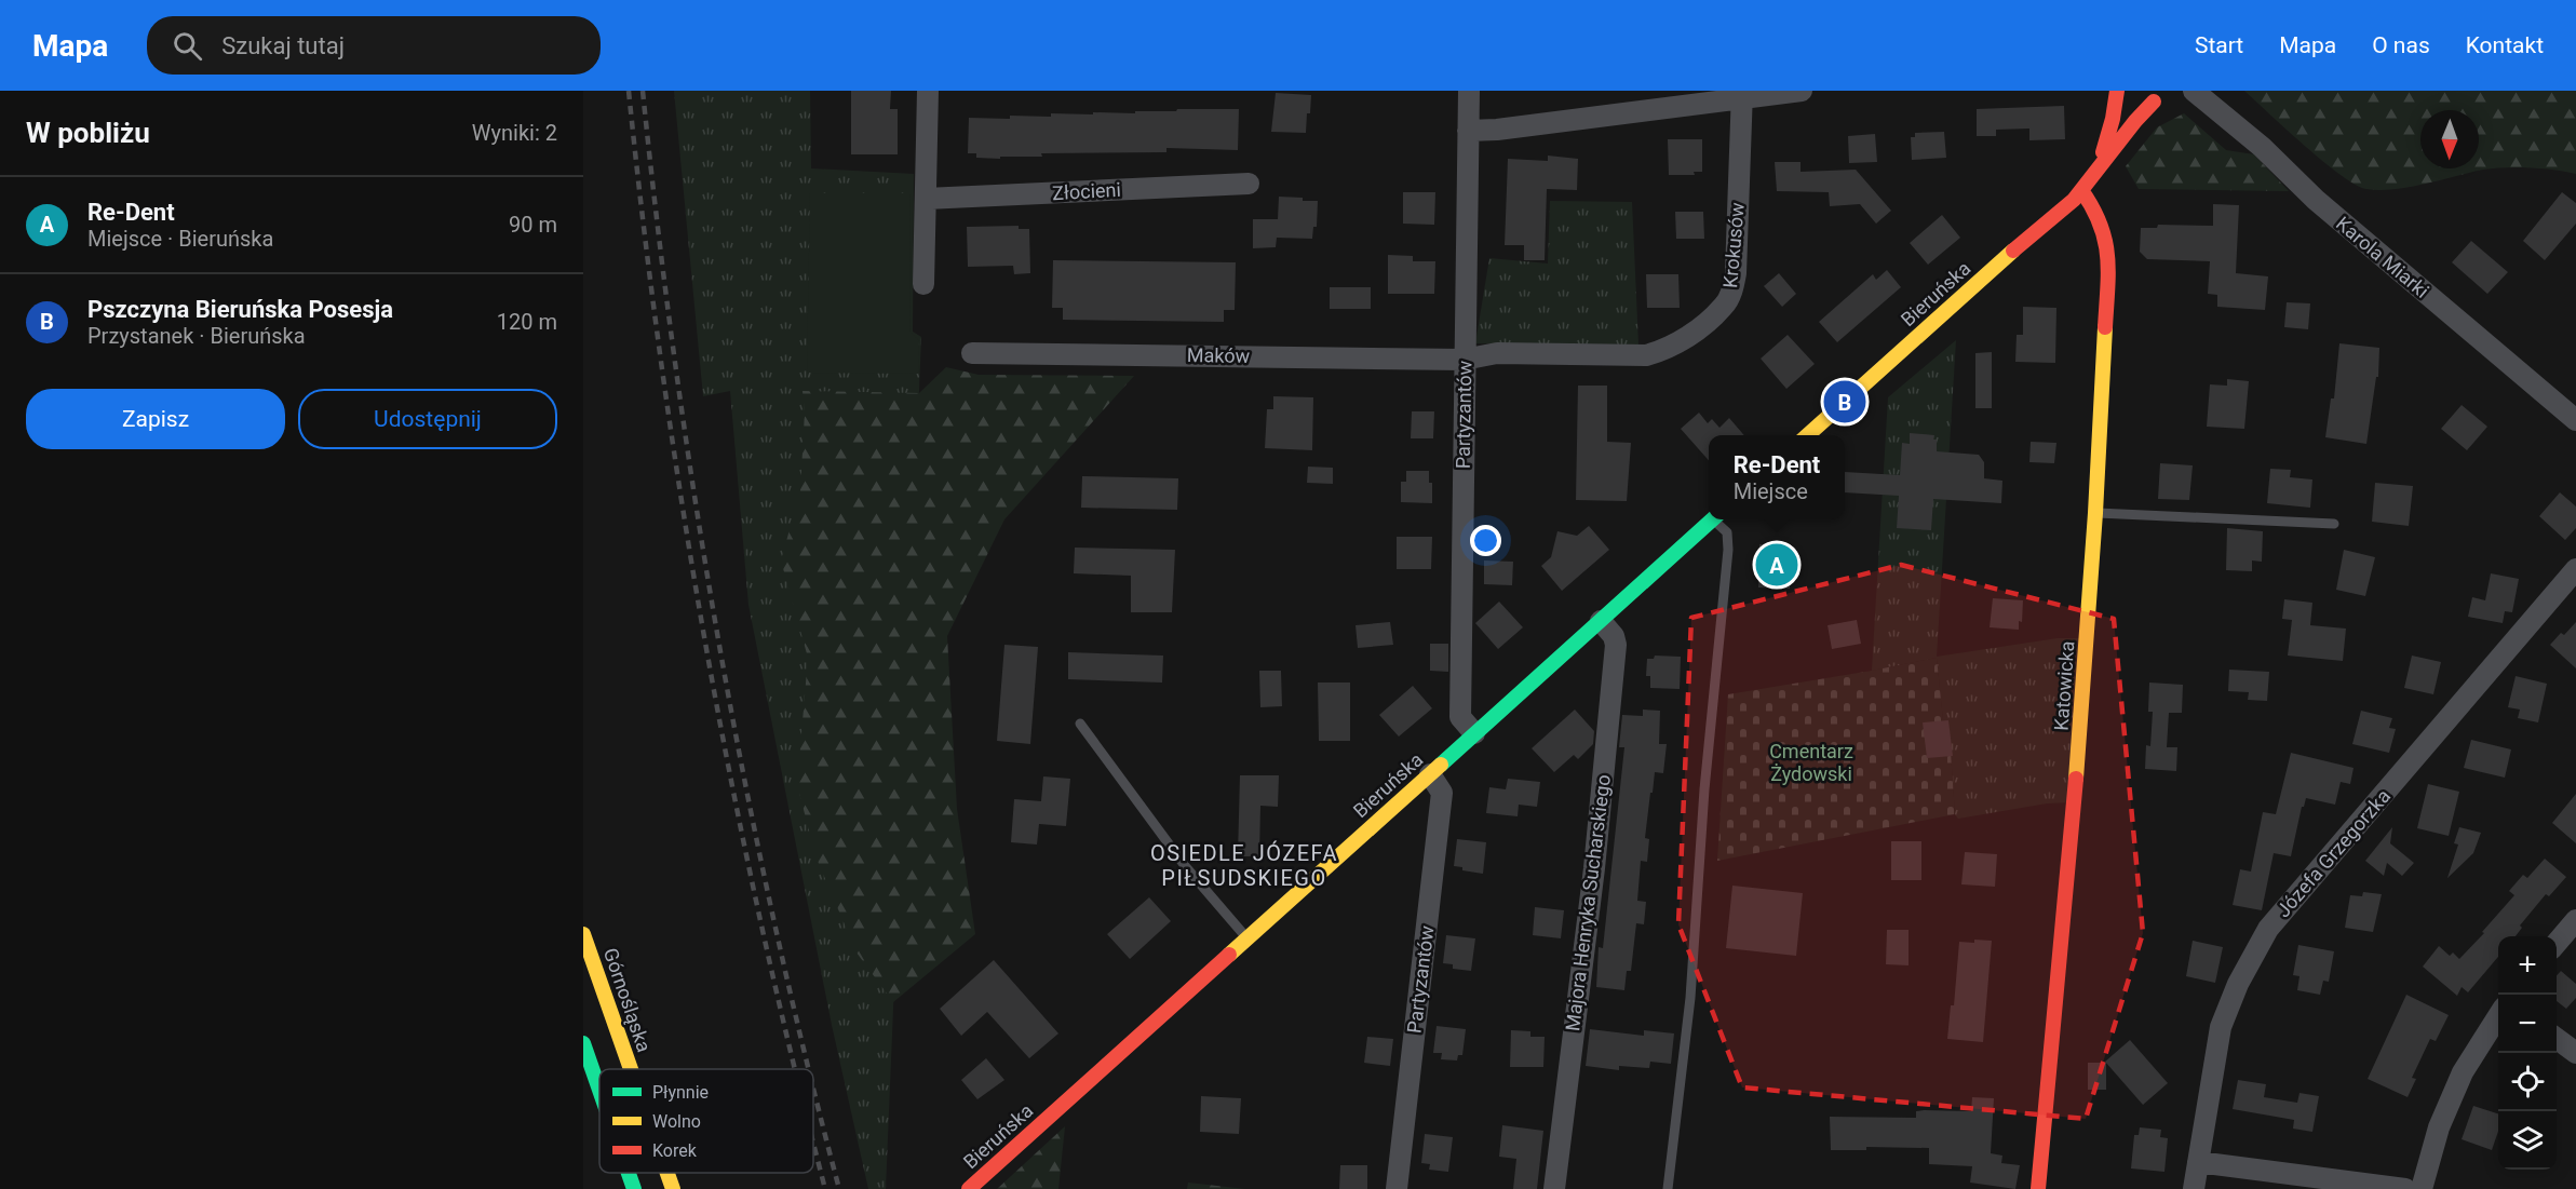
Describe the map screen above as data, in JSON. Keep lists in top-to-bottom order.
{
  "streets": {
    "street": [
      "Złocieni",
      "Krokusów",
      "Karola Miarki",
      "Bieruńska",
      "Maków",
      "Partyzantów",
      "Katowicka",
      "Józefa Grzegorzka",
      "Majora Henryka Sucharskiego",
      "Górnośląska"
    ]
  },
  "crossings": [
    ["Krokusów", "Maków"],
    ["Krokusów", "Partyzantów"],
    ["Bieruńska", "Partyzantów"],
    ["Bieruńska", "Katowicka"],
    ["Bieruńska", "Majora Henryka Sucharskiego"],
    ["Maków", "Partyzantów"]
  ],
  "districts": ["OSIEDLE JÓZEFA PIŁSUDSKIEGO"],
  "parks": ["Cmentarz Żydowski"],
  "legend": ["Płynnie", "Wolno", "Korek"],
  "north": "bottom",
  "page": {
    "header": "Mapa",
    "search": "Szukaj tutaj",
    "nav": [
      "Start",
      "Mapa",
      "O nas",
      "Kontakt"
    ],
    "heading": ["W pobliżu", "Wyniki: 2"],
    "list": [
      {
        "mark": "A",
        "name": "Re-Dent",
        "note": "Miejsce · Bieruńska",
        "value": "90 m"
      },
      {
        "mark": "B",
        "name": "Pszczyna Bieruńska Posesja",
        "note": "Przystanek · Bieruńska",
        "value": "120 m"
      }
    ],
    "buttons": ["Zapisz", "Udostępnij"],
    "pins": ["B", "A"],
    "popup": ["Re-Dent", "Miejsce"],
    "map_buttons": ["+", "−"]
  }
}
